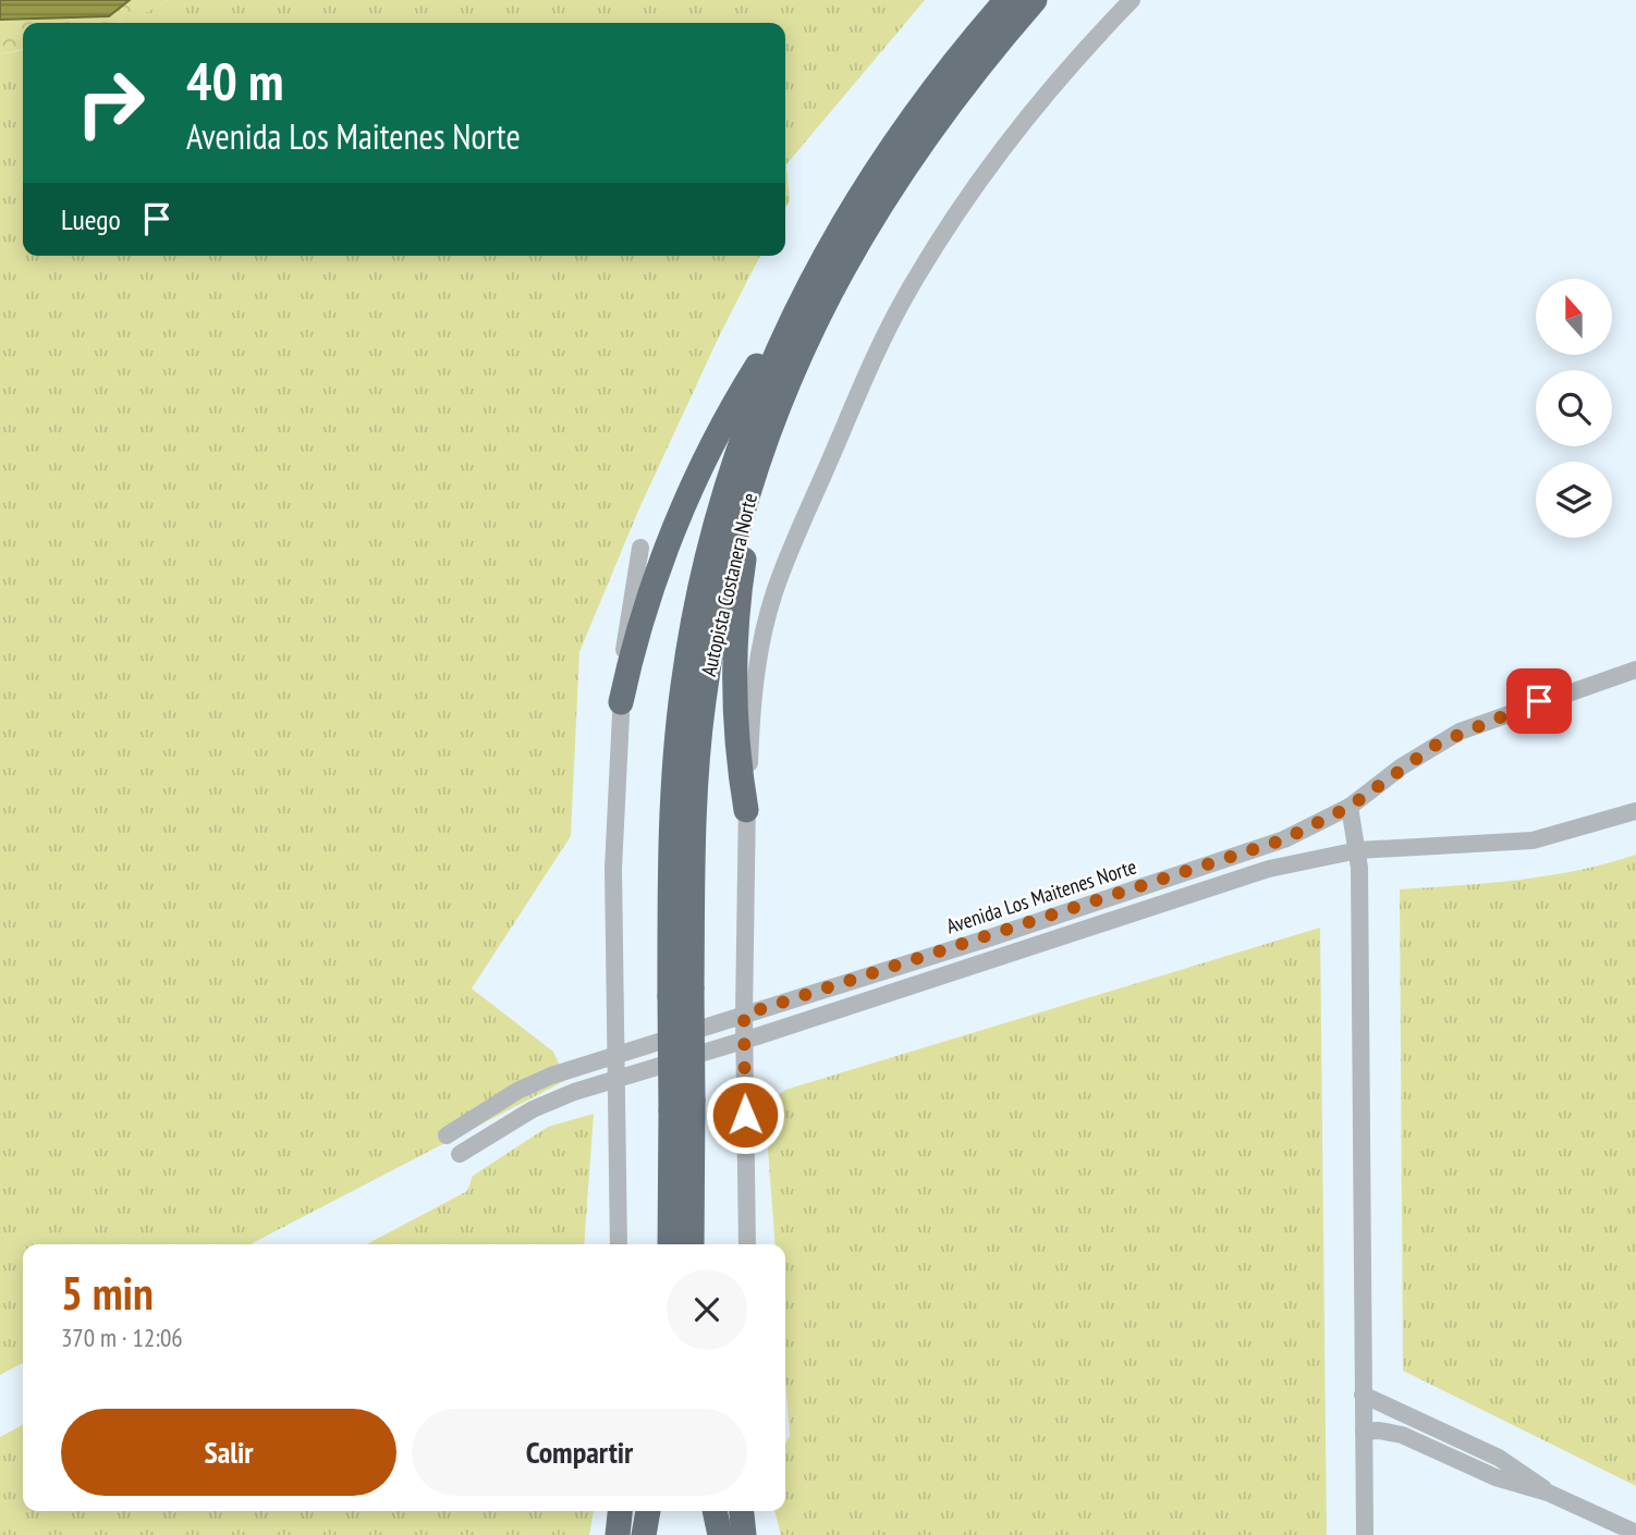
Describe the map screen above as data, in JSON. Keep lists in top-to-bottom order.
{
  "streets": {
    "highway": ["Autopista Costanera Norte"],
    "street": ["Avenida Los Maitenes Norte"]
  },
  "north": "top",
  "page": {
    "turn": ["40 m", "Avenida Los Maitenes Norte"],
    "then": "Luego",
    "heading": ["5 min", "370 m · 12:06"],
    "buttons": ["Salir", "Compartir"]
  }
}
